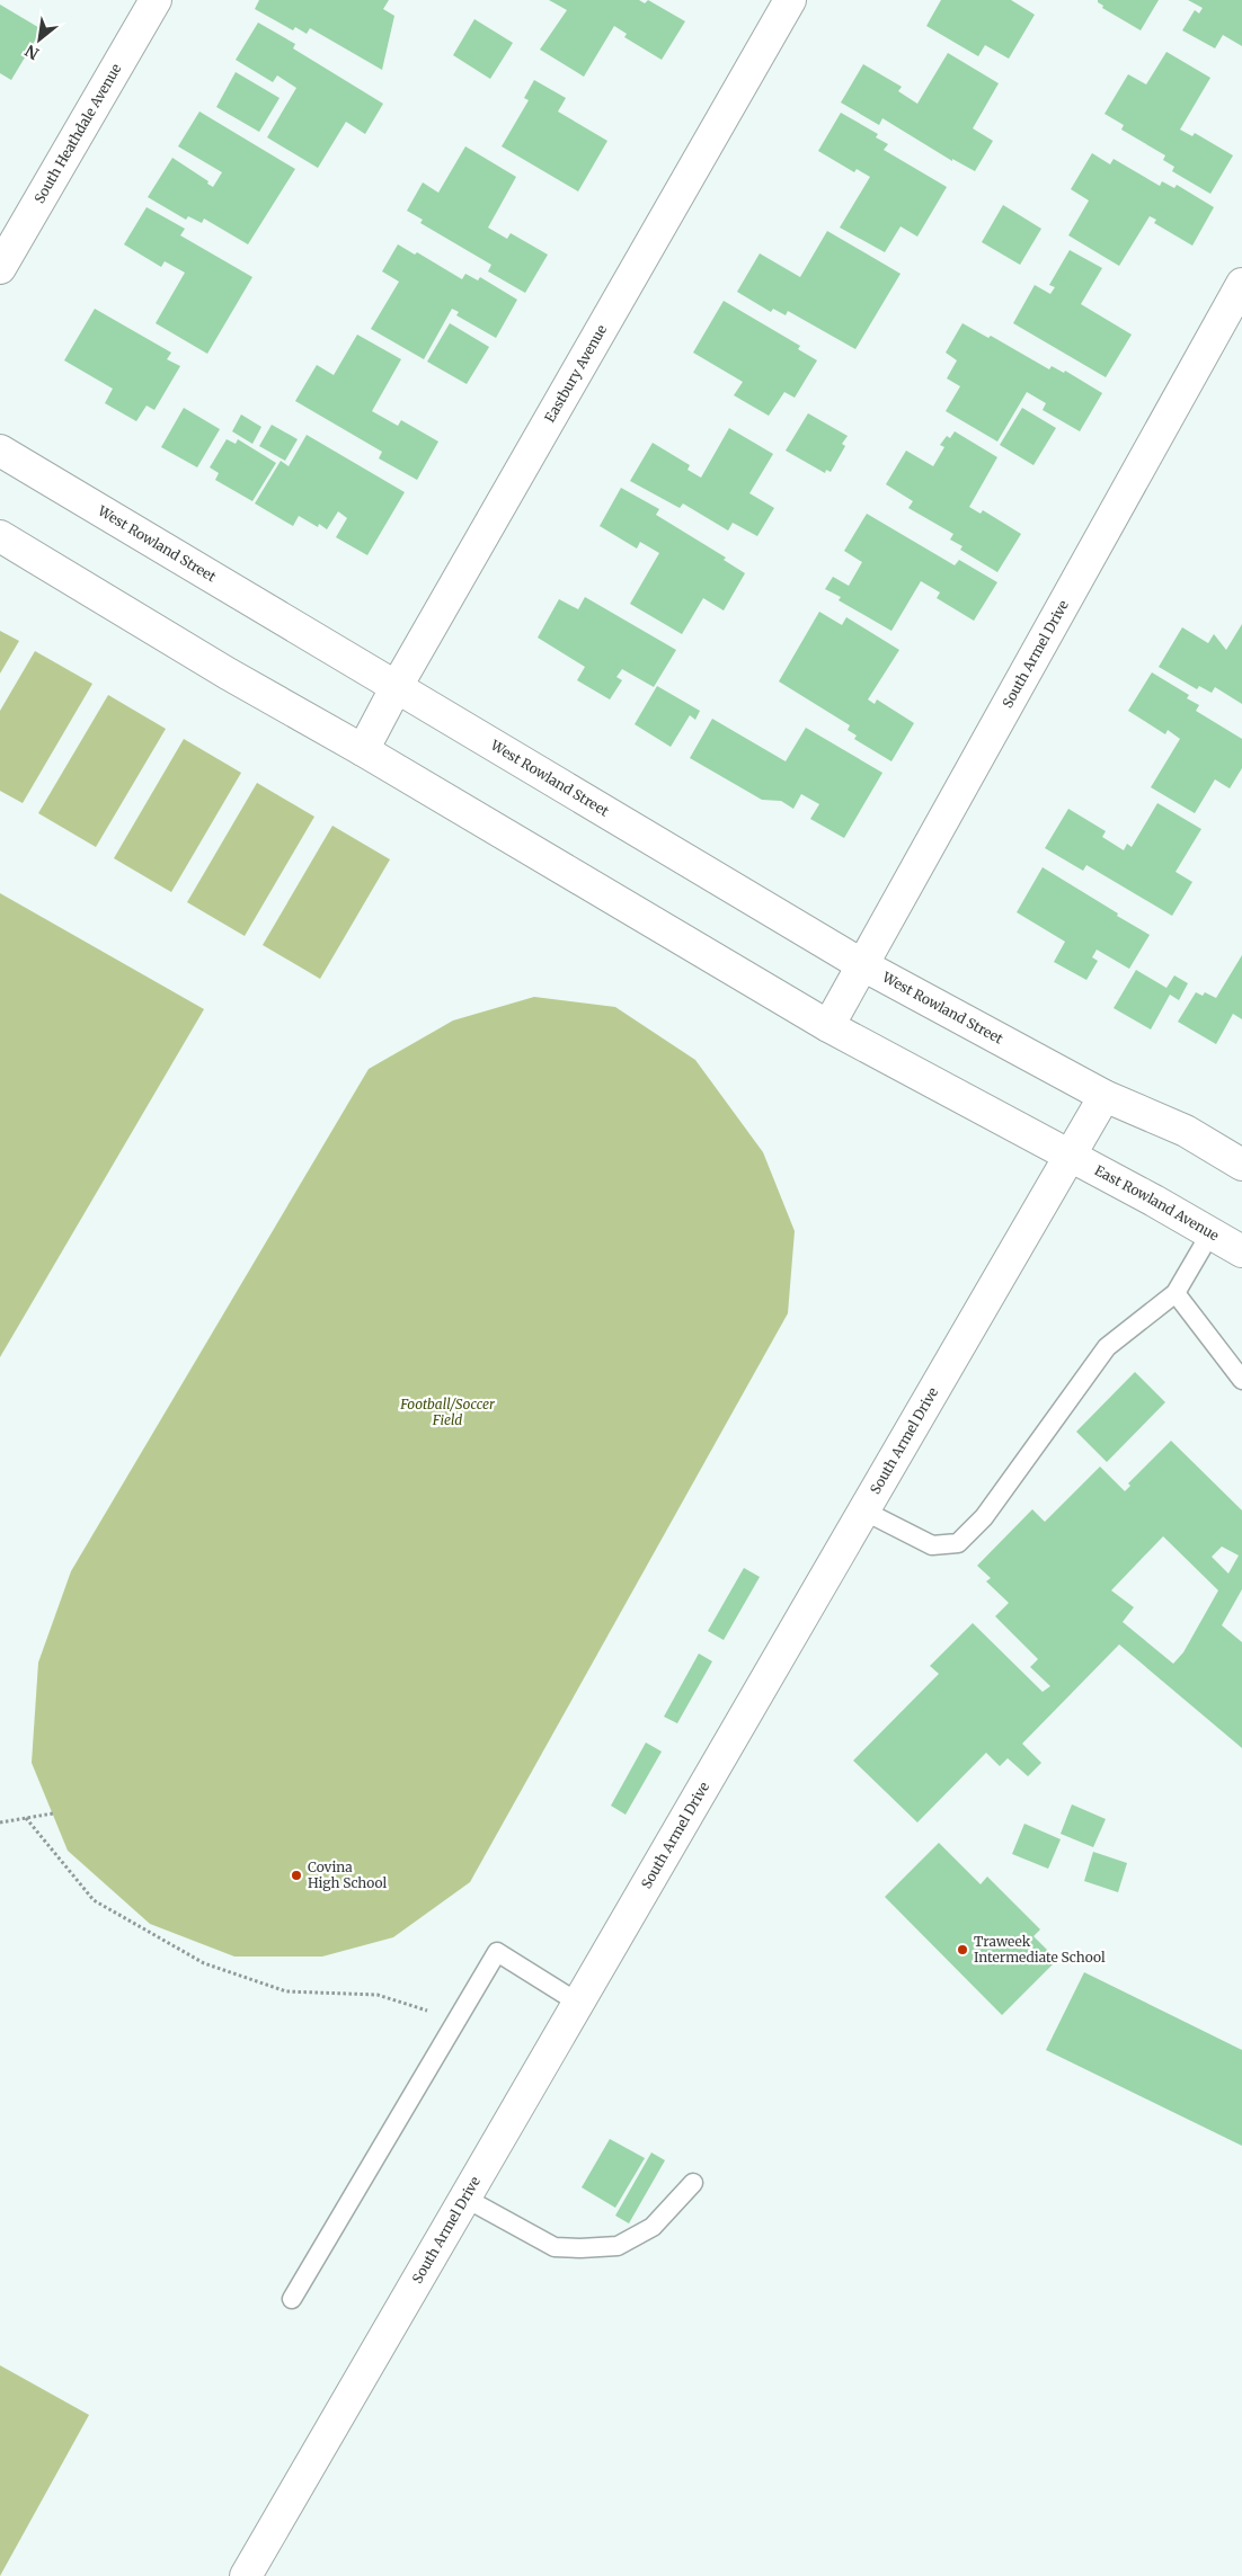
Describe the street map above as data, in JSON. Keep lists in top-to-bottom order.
{
  "streets": {
    "street": [
      "South Heathdale Avenue",
      "Eastbury Avenue",
      "West Rowland Street",
      "South Armel Drive",
      "East Rowland Avenue"
    ]
  },
  "crossings": [
    ["Eastbury Avenue", "West Rowland Street"],
    ["West Rowland Street", "South Armel Drive"],
    ["South Armel Drive", "East Rowland Avenue"]
  ],
  "parks": ["Football/Soccer Field"],
  "places": ["Covina High School", "Traweek Intermediate School"],
  "north": "bottom left"
}
